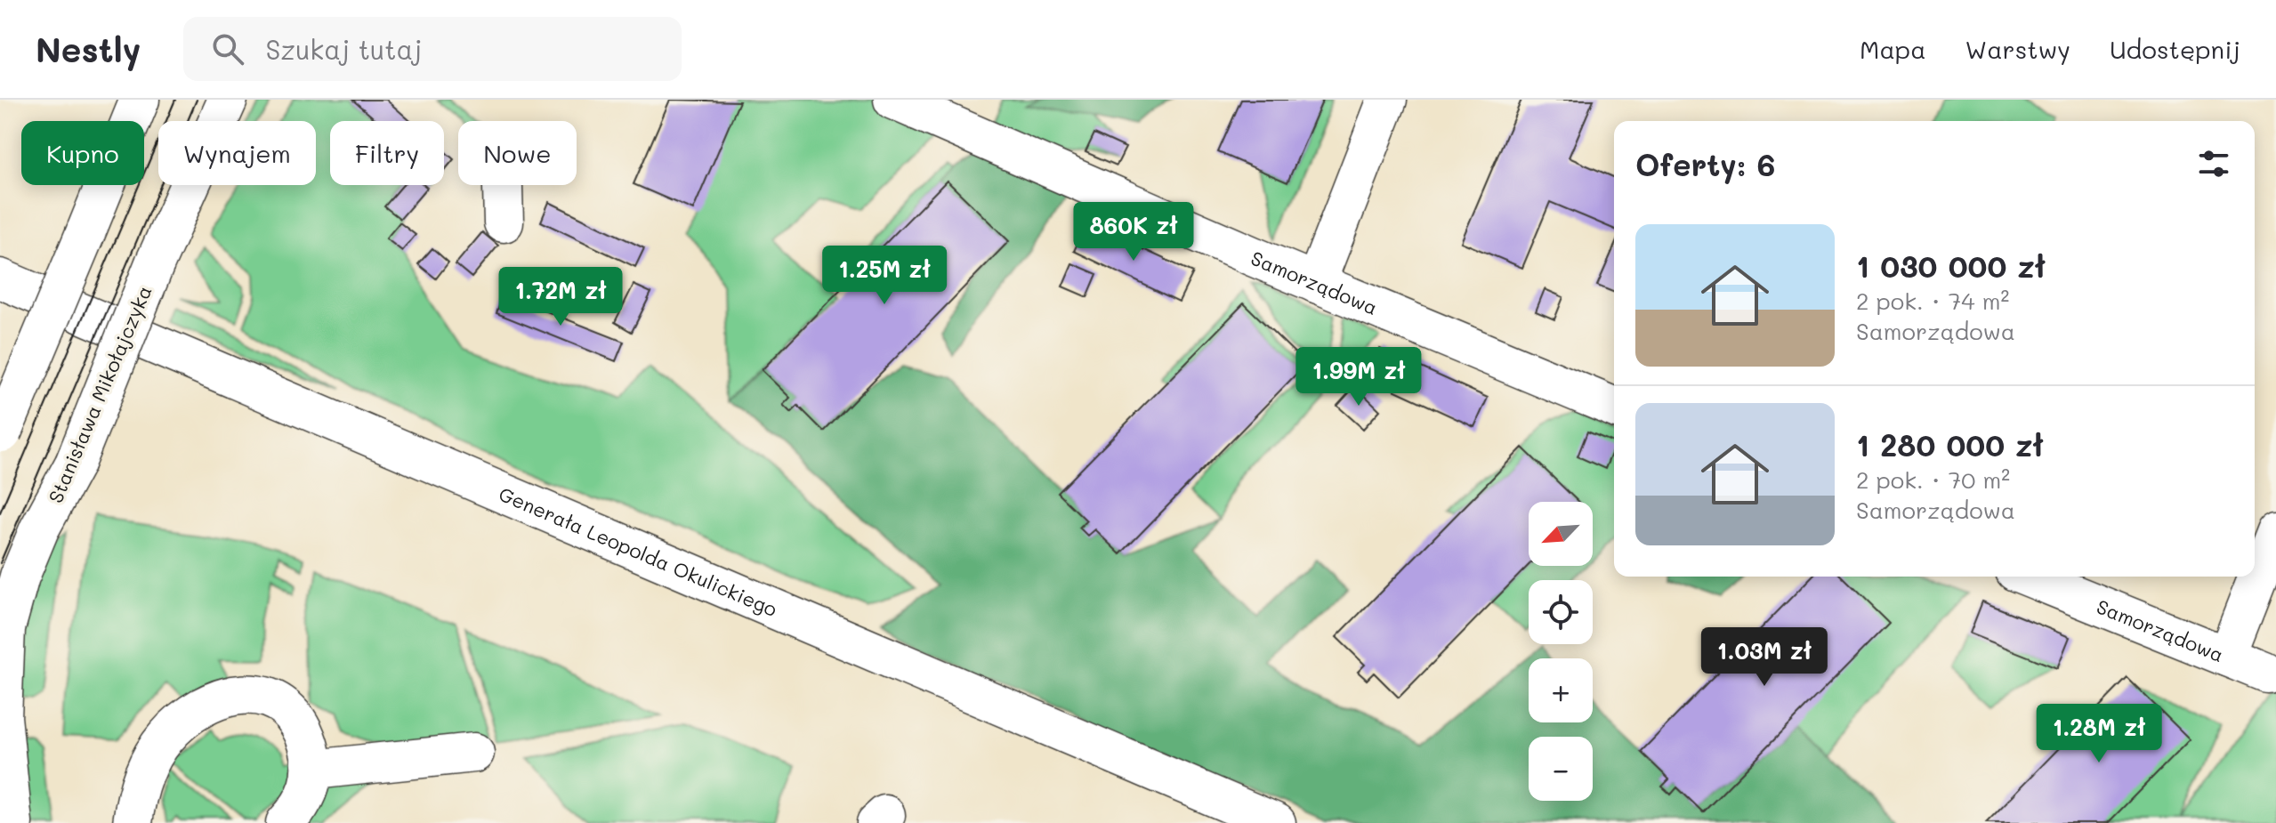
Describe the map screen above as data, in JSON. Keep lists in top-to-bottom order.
{
  "streets": {
    "street": ["Samorządowa", "Stanisława Mikołajczyka", "Generała Leopolda Okulickiego"]
  },
  "north": "bottom left",
  "page": {
    "header": "Nestly",
    "search": "Szukaj tutaj",
    "nav": ["Mapa", "Warstwy", "Udostępnij"],
    "chip": [
      "Kupno",
      "Wynajem",
      "Filtry",
      "Nowe"
    ],
    "heading": "Oferty: 6",
    "price": [
      "860K zł",
      "1.25M zł",
      "1.72M zł",
      "1.99M zł",
      "1.03M zł",
      "1.28M zł"
    ],
    "list": [
      {
        "name": "1 030 000 zł",
        "note": "2 pok. · 74 m² · Samorządowa"
      },
      {
        "name": "1 280 000 zł",
        "note": "2 pok. · 70 m² · Samorządowa"
      }
    ],
    "map_buttons": ["+", "−"]
  }
}
